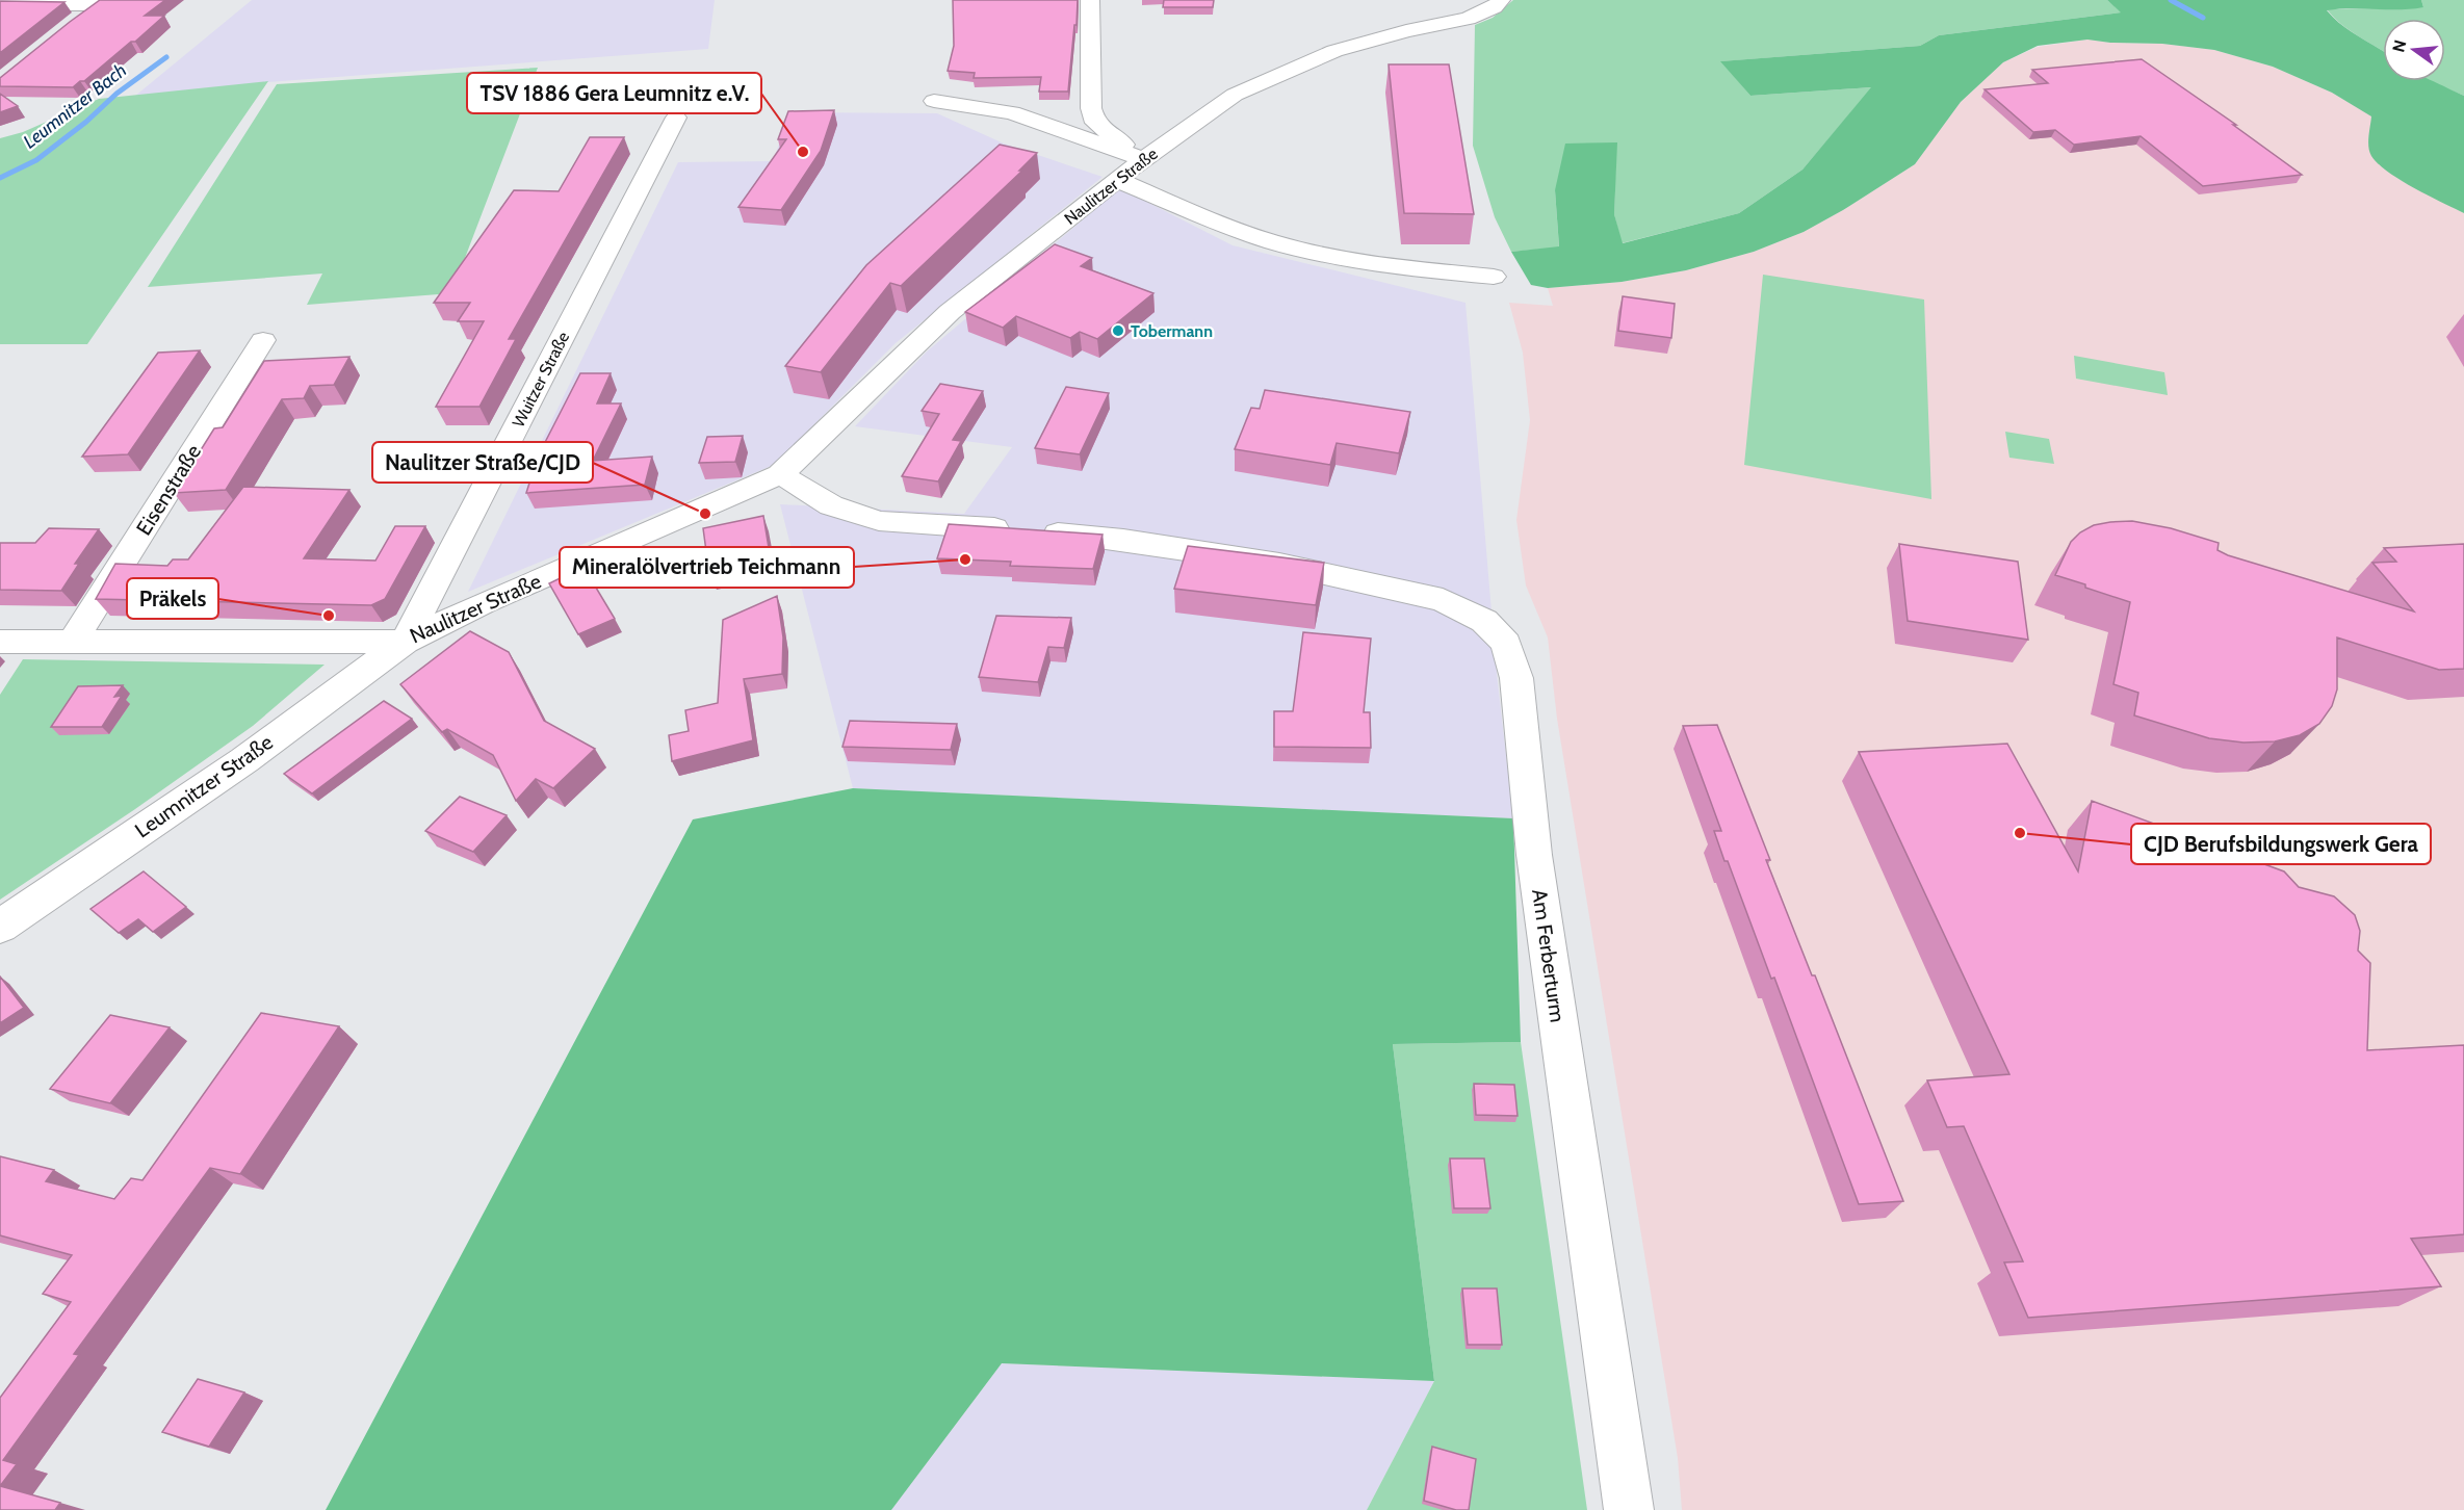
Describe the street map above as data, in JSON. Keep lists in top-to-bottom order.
{
  "streets": {
    "street": [
      "Naulitzer Straße",
      "Wuitzer Straße",
      "Eisenstraße",
      "Leumnitzer Straße",
      "Am Ferberturm"
    ]
  },
  "crossings": [
    ["Naulitzer Straße", "Wuitzer Straße"],
    ["Naulitzer Straße", "Eisenstraße"],
    ["Naulitzer Straße", "Leumnitzer Straße"],
    ["Naulitzer Straße", "Am Ferberturm"],
    ["Wuitzer Straße", "Leumnitzer Straße"]
  ],
  "water": ["Leumnitzer Bach"],
  "places": [
    "TSV 1886 Gera Leumnitz e.V.",
    "Tobermann",
    "Naulitzer Straße/CJD",
    "Mineralölvertrieb Teichmann",
    "Präkels",
    "CJD Berufsbildungswerk Gera"
  ],
  "north": "left"
}
